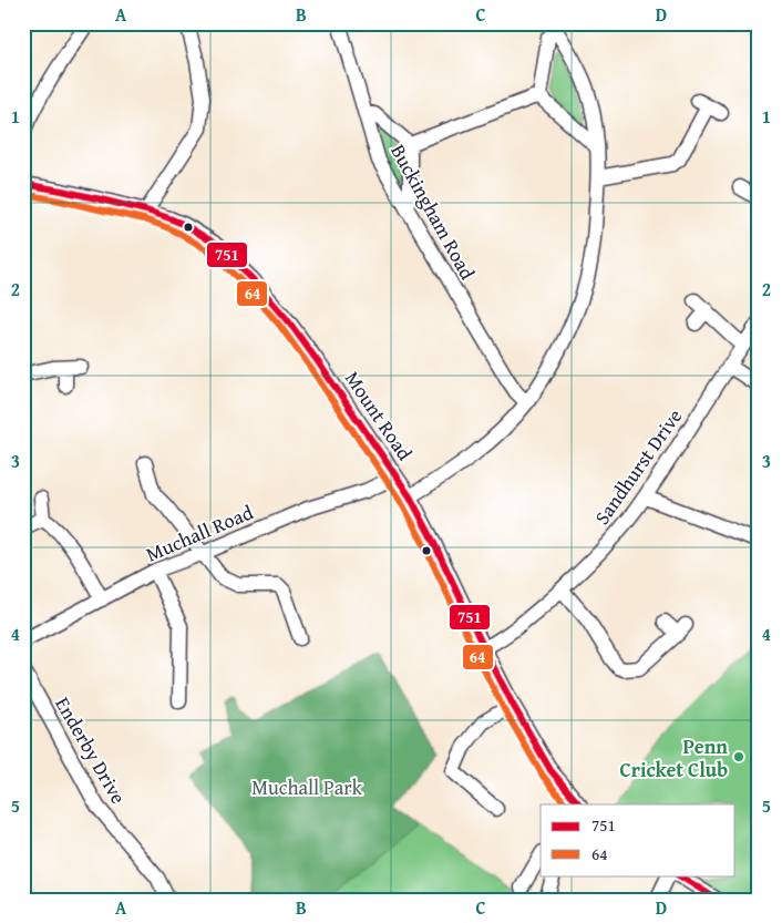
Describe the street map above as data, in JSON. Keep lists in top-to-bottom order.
{
  "streets": {
    "street": [
      "Buckingham Road",
      "Mount Road",
      "Sandhurst Drive",
      "Muchall Road",
      "Enderby Drive"
    ]
  },
  "crossings": [
    ["Mount Road", "Sandhurst Drive"],
    ["Mount Road", "Muchall Road"]
  ],
  "parks": ["Muchall Park"],
  "places": ["Penn Cricket Club"],
  "lines": ["transit line 751", "transit line 64"],
  "legend": ["751", "64"],
  "grid": {
    "columns": [
      "A",
      "B",
      "C",
      "D"
    ],
    "rows": [
      "1",
      "2",
      "3",
      "4",
      "5"
    ]
  }
}
